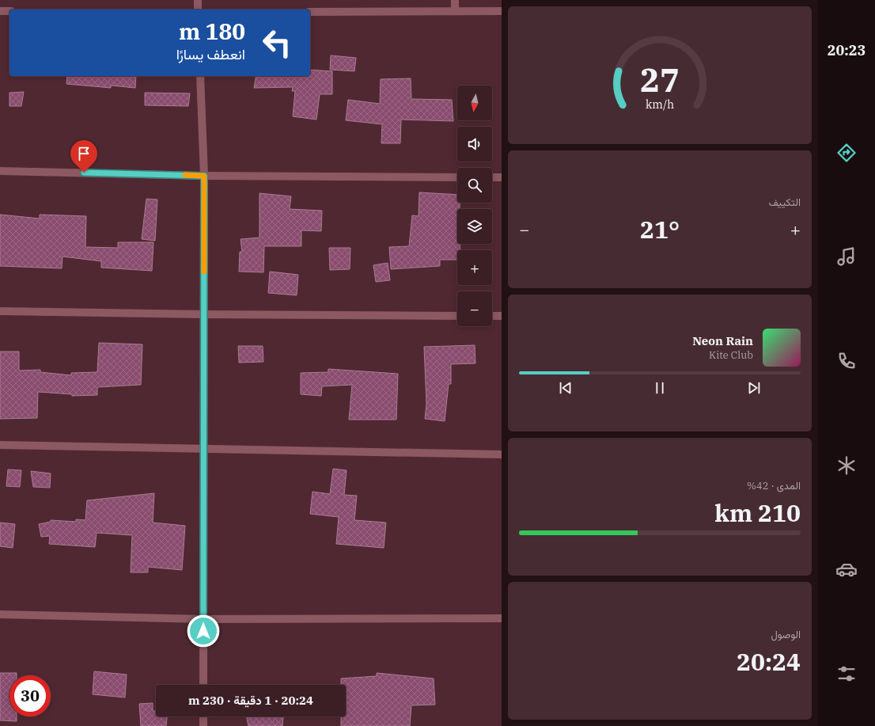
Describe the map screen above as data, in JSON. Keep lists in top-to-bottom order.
{
  "north": "bottom",
  "page": {
    "tabs": "20:23",
    "turn": ["180 m", "انعطف يسارًا"],
    "map_buttons": ["+", "−"],
    "tile": [
      "التكييف",
      ["المدى · 42%", "210 km"],
      ["الوصول", "20:24"]
    ],
    "heat": ["−", "21°", "+"],
    "song": ["Neon Rain", "Kite Club"],
    "limit": "30",
    "trip": "20:24 · 1 دقيقة · 230 m",
    "gauge": ["27", "km/h"]
  }
}
